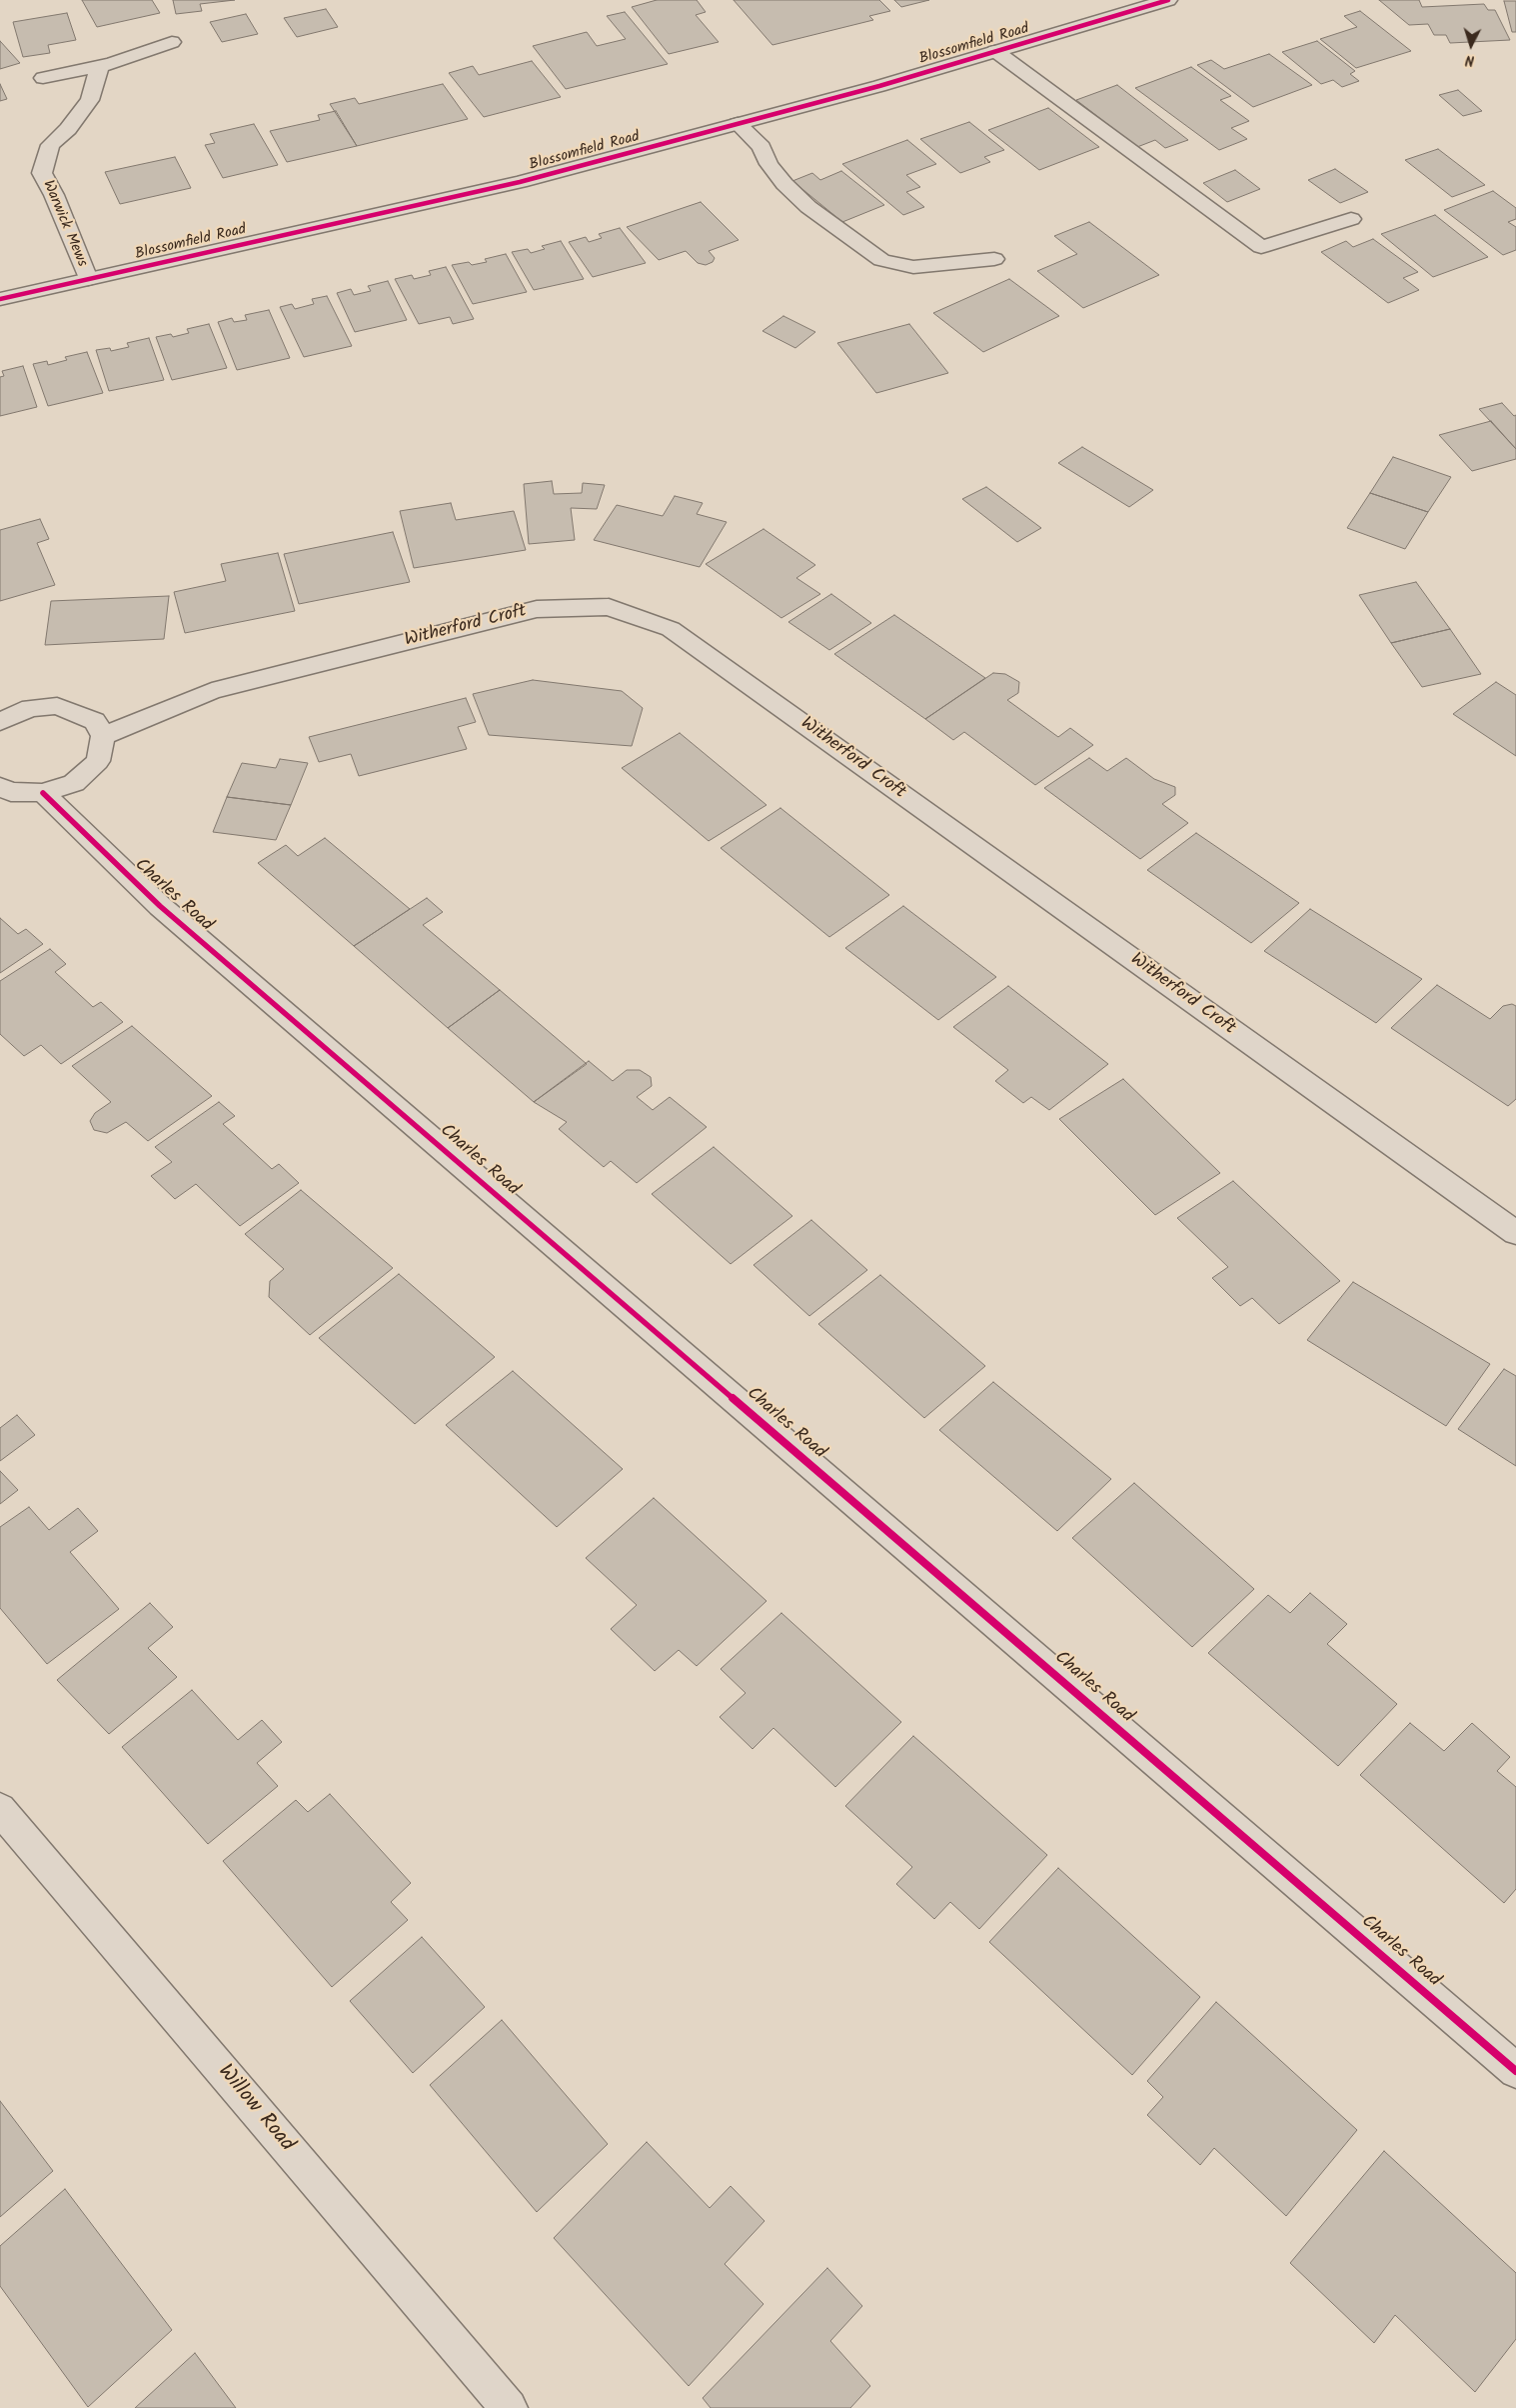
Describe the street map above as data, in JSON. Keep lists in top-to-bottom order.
{
  "streets": {
    "street": [
      "Blossomfield Road",
      "Warwick Mews",
      "Witherford Croft",
      "Charles Road",
      "Willow Road"
    ]
  },
  "crossings": [
    ["Blossomfield Road", "Warwick Mews"]
  ],
  "north": "bottom"
}
